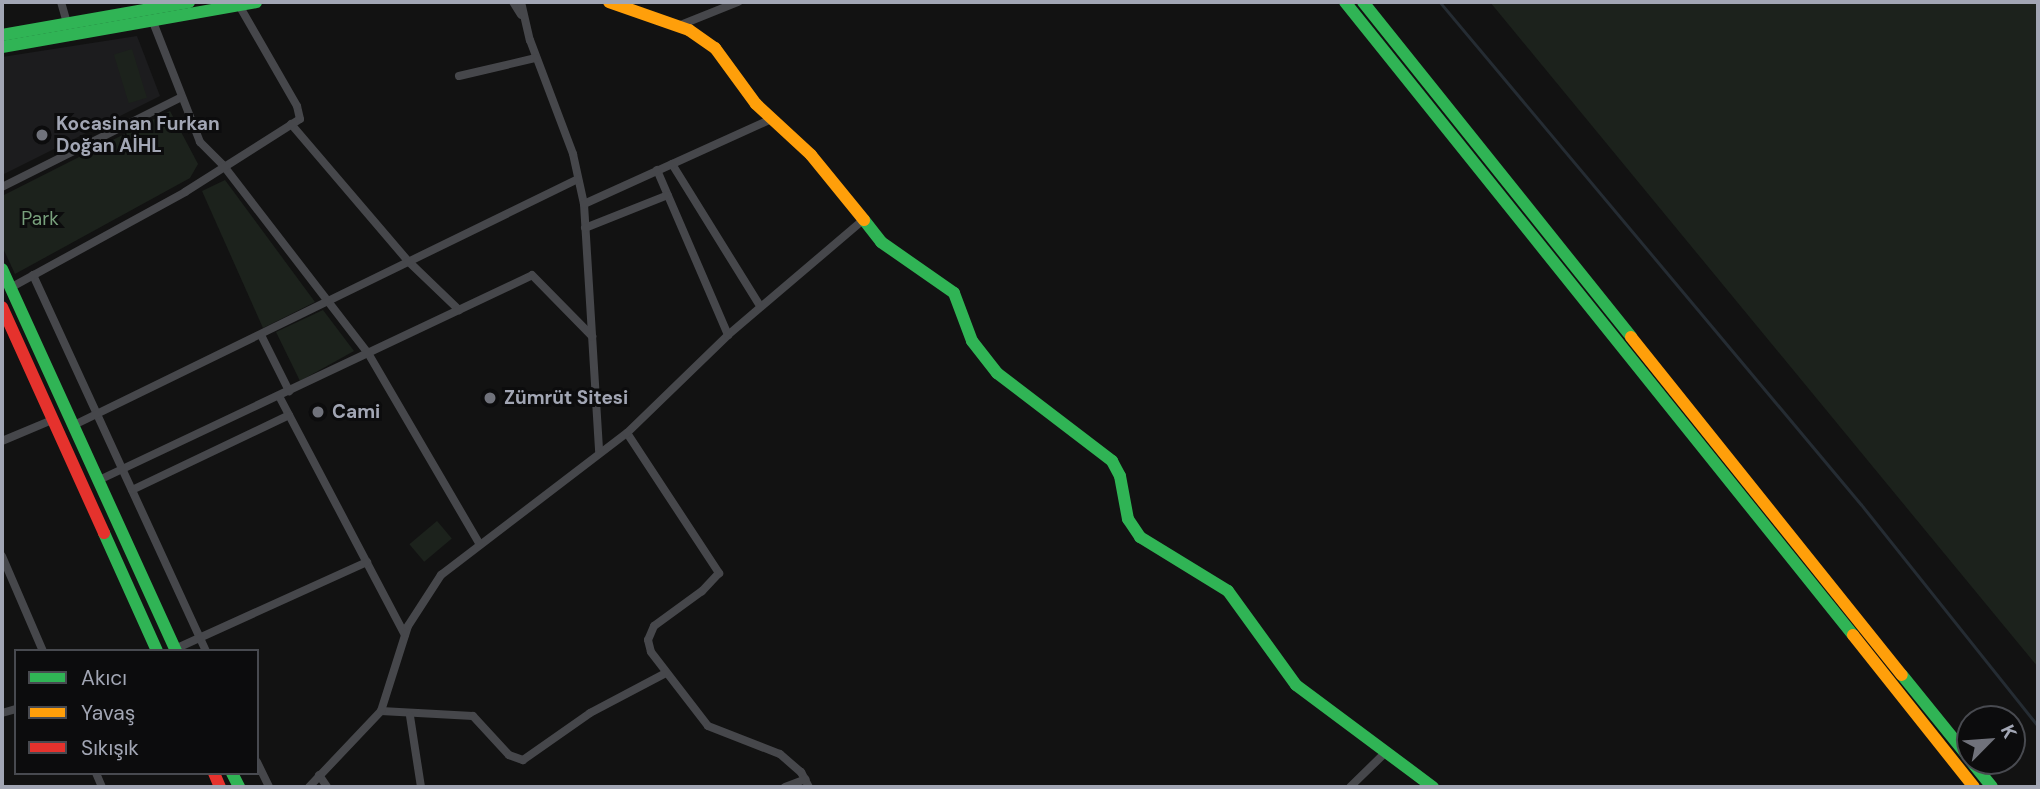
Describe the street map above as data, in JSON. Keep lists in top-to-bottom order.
{
  "parks": ["Park"],
  "places": ["Kocasinan Furkan Doğan AİHL", "Zümrüt Sitesi", "Cami"],
  "legend": ["Akıcı", "Yavaş", "Sıkışık"],
  "north": "top right"
}
